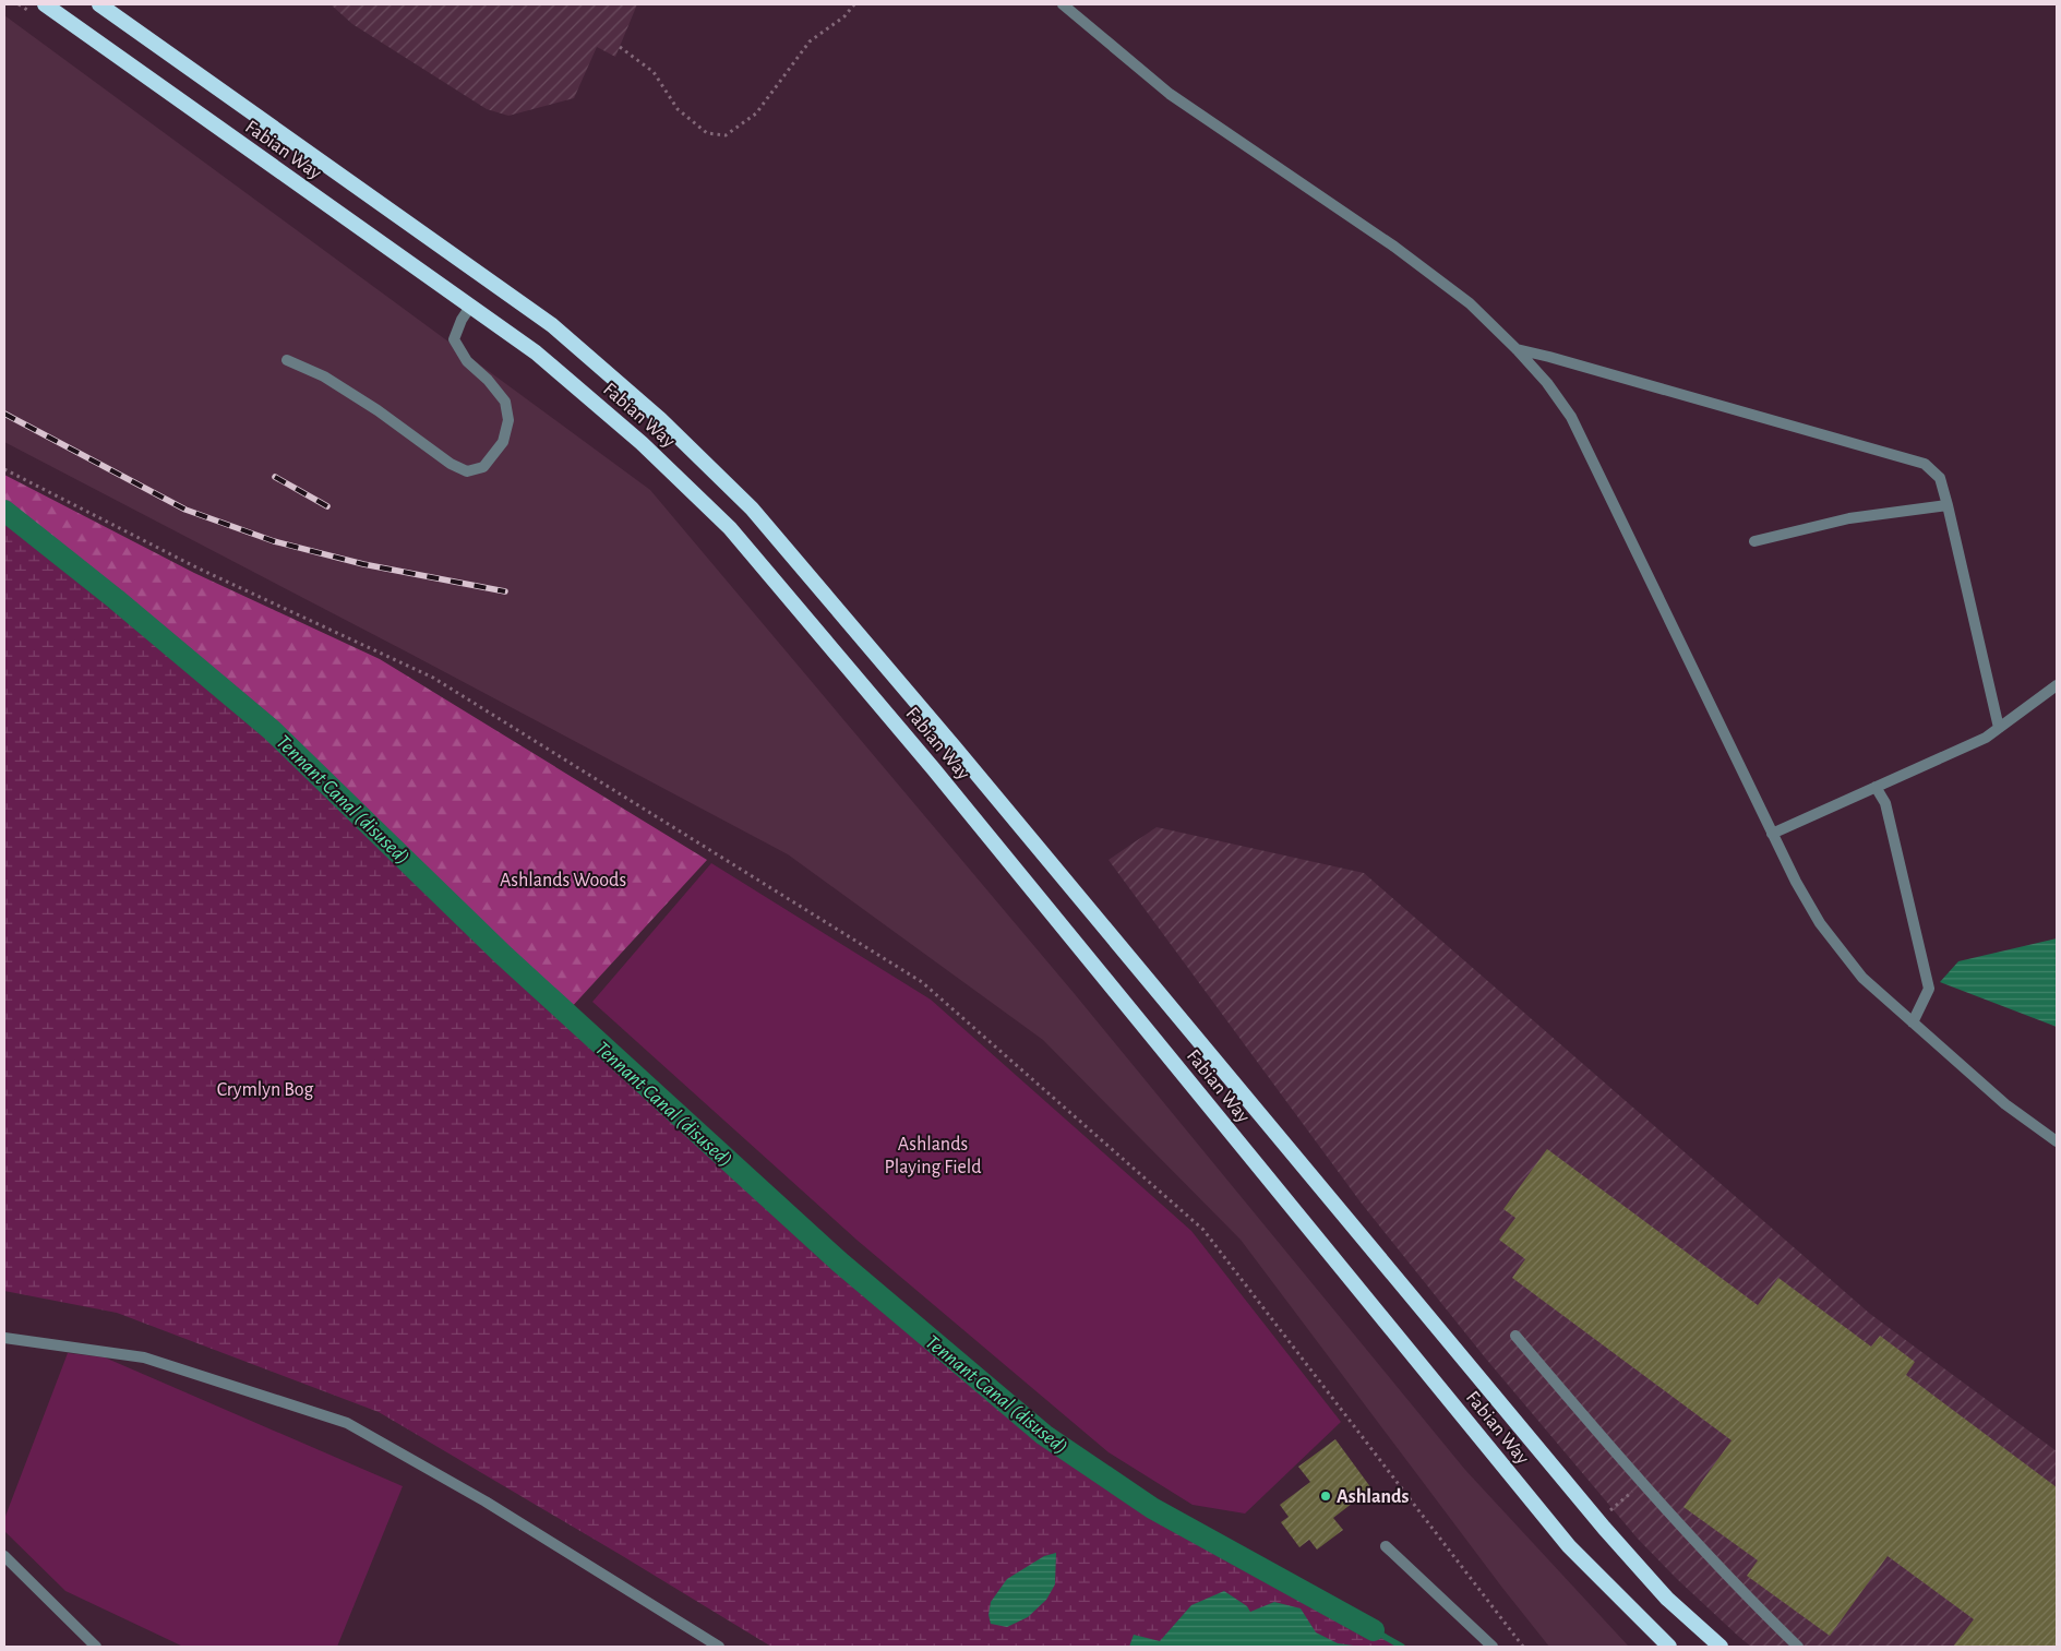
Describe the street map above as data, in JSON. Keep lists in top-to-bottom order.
{
  "streets": {
    "highway": ["Fabian Way"]
  },
  "water": ["Tennant Canal (disused)"],
  "parks": ["Ashlands Woods", "Crymlyn Bog", "Ashlands Playing Field"],
  "places": ["Ashlands"]
}
